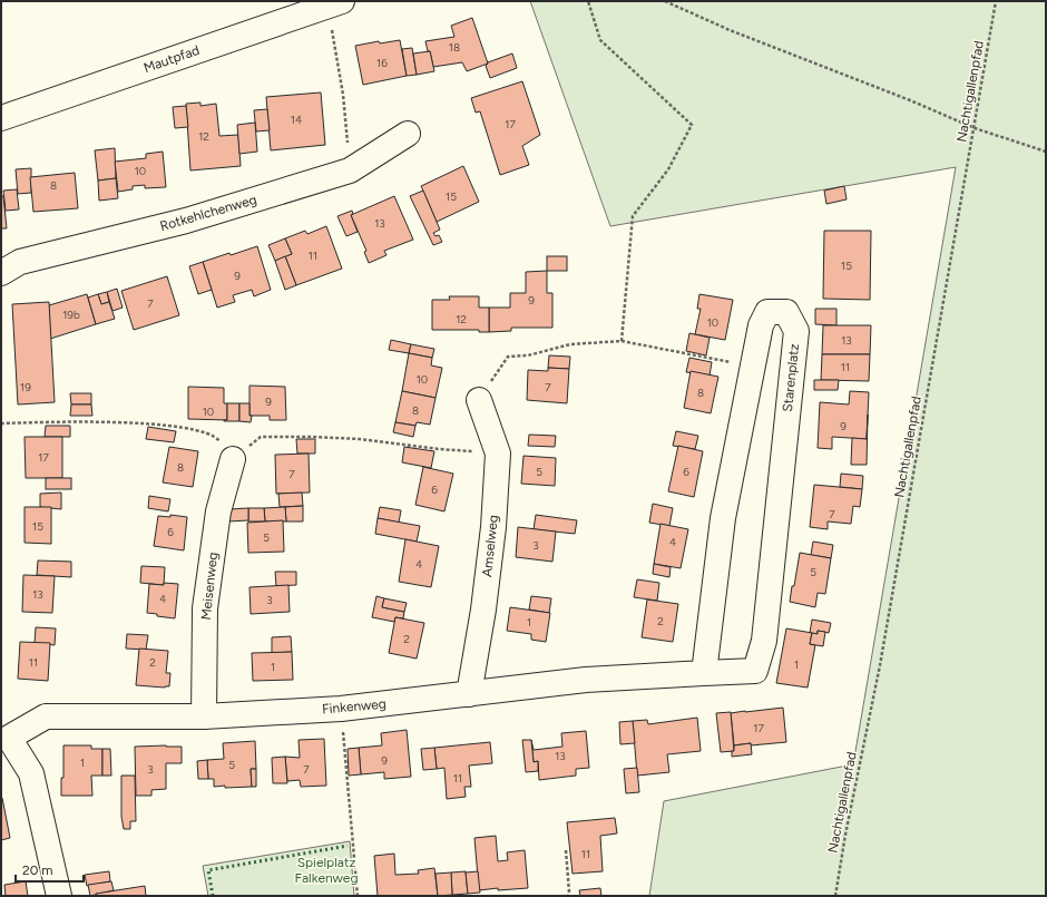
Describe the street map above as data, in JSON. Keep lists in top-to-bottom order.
{
  "streets": {
    "street": [
      "Mautpfad",
      "Rotkehlchenweg",
      "Starenplatz",
      "Amselweg",
      "Meisenweg",
      "Finkenweg"
    ],
    "path": ["Nachtigallenpfad"]
  },
  "crossings": [
    ["Starenplatz", "Finkenweg"],
    ["Amselweg", "Finkenweg"],
    ["Meisenweg", "Finkenweg"]
  ],
  "parks": ["Spielplatz Falkenweg"],
  "house_numbers": [
    "18",
    "16",
    "14",
    "17",
    "12",
    "10",
    "8",
    "15",
    "13",
    "11",
    "15",
    "9",
    "9",
    "7",
    "19b",
    "12",
    "10",
    "13",
    "11",
    "10",
    "19",
    "7",
    "8",
    "9",
    "8",
    "10",
    "9",
    "17",
    "8",
    "5",
    "6",
    "7",
    "6",
    "7",
    "15",
    "6",
    "5",
    "4",
    "3",
    "4",
    "5",
    "13",
    "4",
    "3",
    "2",
    "1",
    "2",
    "11",
    "2",
    "1",
    "1",
    "17",
    "13",
    "9",
    "1",
    "5",
    "3",
    "7",
    "11",
    "11"
  ],
  "scale_bar": "20 m"
}
